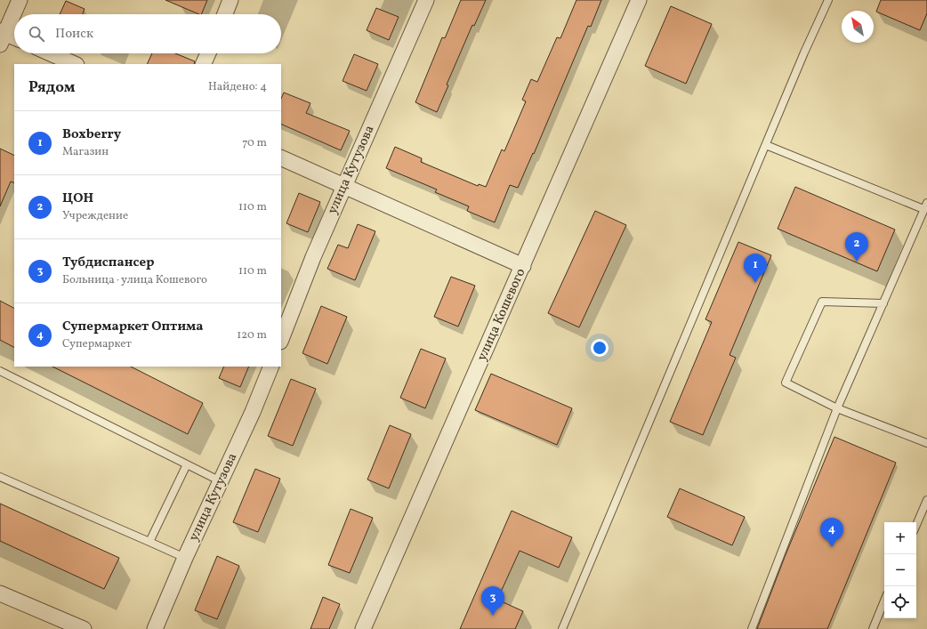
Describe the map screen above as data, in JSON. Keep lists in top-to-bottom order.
{
  "streets": {
    "street": ["улица Кутузова", "улица Кошевого"]
  },
  "north": "top left",
  "page": {
    "search": "Поиск",
    "heading": ["Рядом", "Найдено: 4"],
    "list": [
      {
        "mark": "1",
        "name": "Boxberry",
        "note": "Магазин",
        "value": "70 m"
      },
      {
        "mark": "2",
        "name": "ЦОН",
        "note": "Учреждение",
        "value": "110 m"
      },
      {
        "mark": "3",
        "name": "Тубдиспансер",
        "note": "Больница · улица Кошевого",
        "value": "110 m"
      },
      {
        "mark": "4",
        "name": "Супермаркет Оптима",
        "note": "Супермаркет",
        "value": "120 m"
      }
    ],
    "pins": [
      "2",
      "1",
      "4",
      "3"
    ],
    "map_buttons": ["+", "−"]
  }
}
